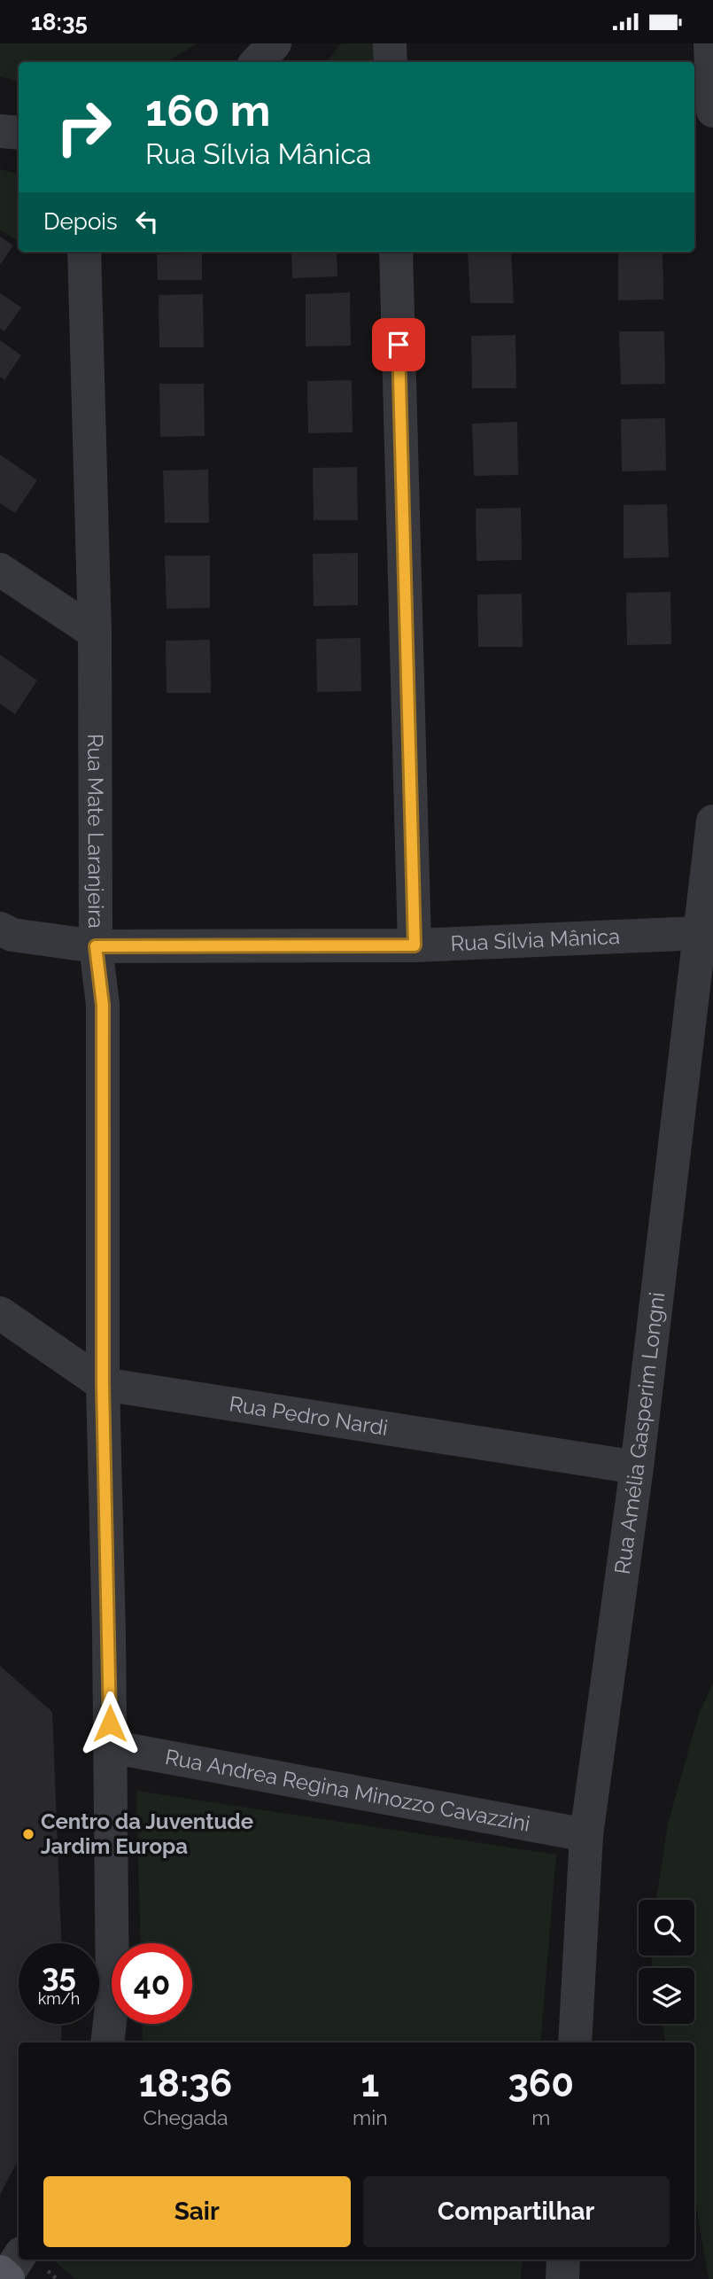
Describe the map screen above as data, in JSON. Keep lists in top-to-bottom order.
{
  "streets": {
    "street": [
      "Rua Mate Laranjeira",
      "Rua Sílvia Mânica",
      "Rua Pedro Nardi",
      "Rua Amélia Gasperim Longni",
      "Rua Andrea Regina Minozzo Cavazzini"
    ]
  },
  "crossings": [
    ["Rua Mate Laranjeira", "Rua Sílvia Mânica"],
    ["Rua Mate Laranjeira", "Rua Pedro Nardi"],
    ["Rua Mate Laranjeira", "Rua Andrea Regina Minozzo Cavazzini"],
    ["Rua Sílvia Mânica", "Rua Amélia Gasperim Longni"],
    ["Rua Pedro Nardi", "Rua Amélia Gasperim Longni"],
    ["Rua Amélia Gasperim Longni", "Rua Andrea Regina Minozzo Cavazzini"]
  ],
  "places": ["Centro da Juventude Jardim Europa"],
  "page": {
    "status": "18:35",
    "turn": ["160 m", "Rua Sílvia Mânica"],
    "then": "Depois",
    "speed": "35 km/h",
    "limit": "40",
    "eta": [
      "18:36",
      "Chegada",
      "1",
      "min",
      "360",
      "m"
    ],
    "buttons": ["Sair", "Compartilhar"]
  }
}
